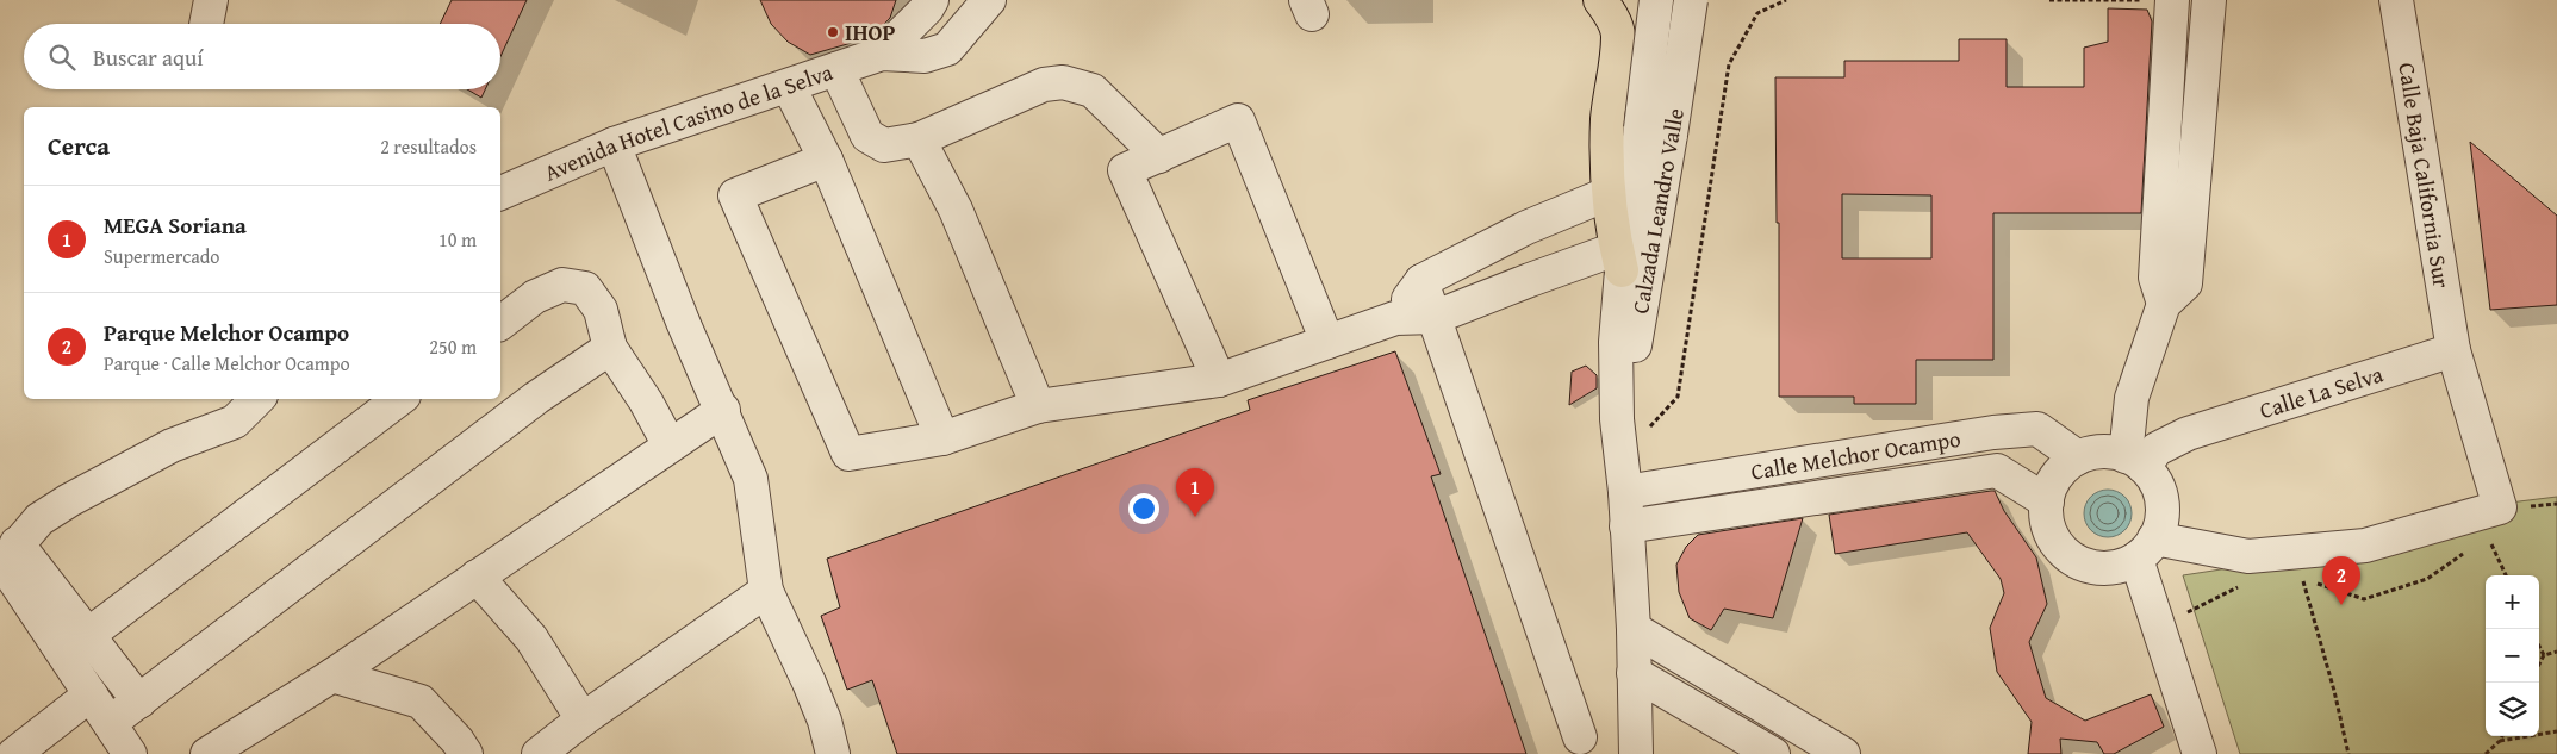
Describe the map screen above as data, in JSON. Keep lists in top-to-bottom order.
{
  "streets": {
    "street": [
      "Avenida Hotel Casino de la Selva",
      "Calle Baja California Sur",
      "Calzada Leandro Valle",
      "Calle La Selva",
      "Calle Melchor Ocampo"
    ]
  },
  "crossings": [
    ["Calle Baja California Sur", "Calle La Selva"],
    ["Calle Baja California Sur", "Calle Melchor Ocampo"],
    ["Calzada Leandro Valle", "Calle Melchor Ocampo"],
    ["Calle La Selva", "Calle Melchor Ocampo"]
  ],
  "places": ["IHOP"],
  "page": {
    "search": "Buscar aquí",
    "heading": ["Cerca", "2 resultados"],
    "list": [
      {
        "mark": "1",
        "name": "MEGA Soriana",
        "note": "Supermercado",
        "value": "10 m"
      },
      {
        "mark": "2",
        "name": "Parque Melchor Ocampo",
        "note": "Parque · Calle Melchor Ocampo",
        "value": "250 m"
      }
    ],
    "pins": ["1", "2"],
    "map_buttons": ["+", "−"]
  }
}
